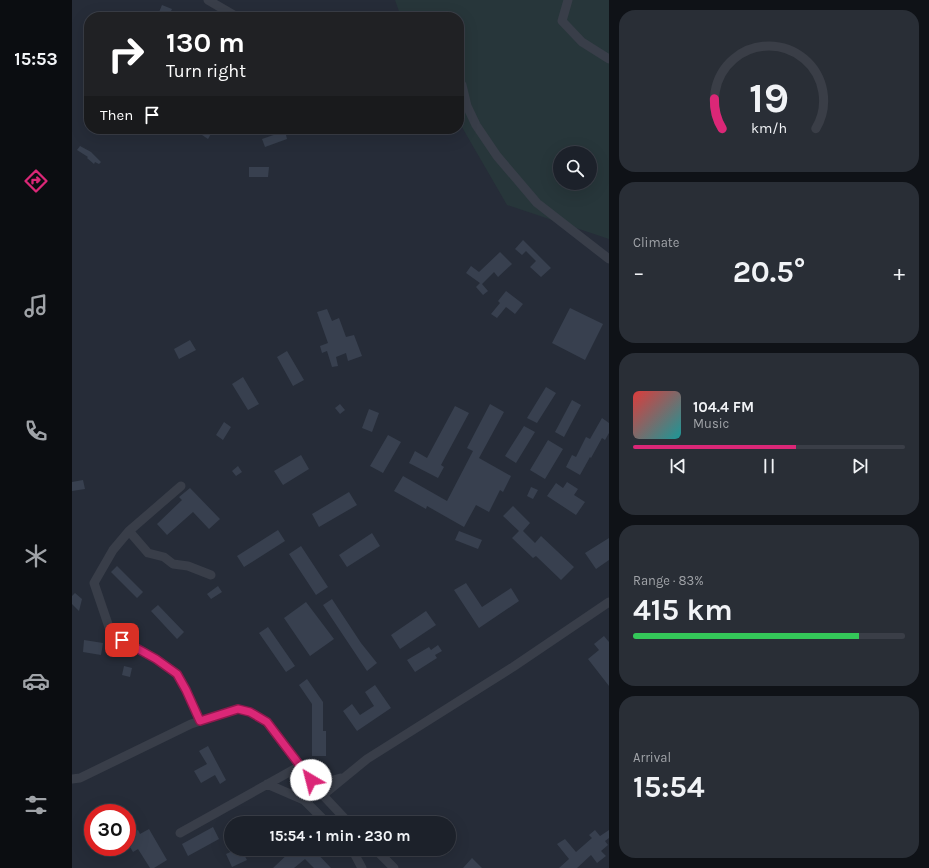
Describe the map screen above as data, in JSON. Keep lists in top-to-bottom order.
{
  "page": {
    "tabs": "15:53",
    "turn": ["130 m", "Turn right"],
    "then": "Then",
    "tile": [
      "Climate",
      ["Range · 83%", "415 km"],
      ["Arrival", "15:54"]
    ],
    "heat": ["−", "20.5°", "+"],
    "song": ["104.4 FM", "Music"],
    "limit": "30",
    "trip": "15:54 · 1 min · 230 m",
    "gauge": ["19", "km/h"]
  }
}
